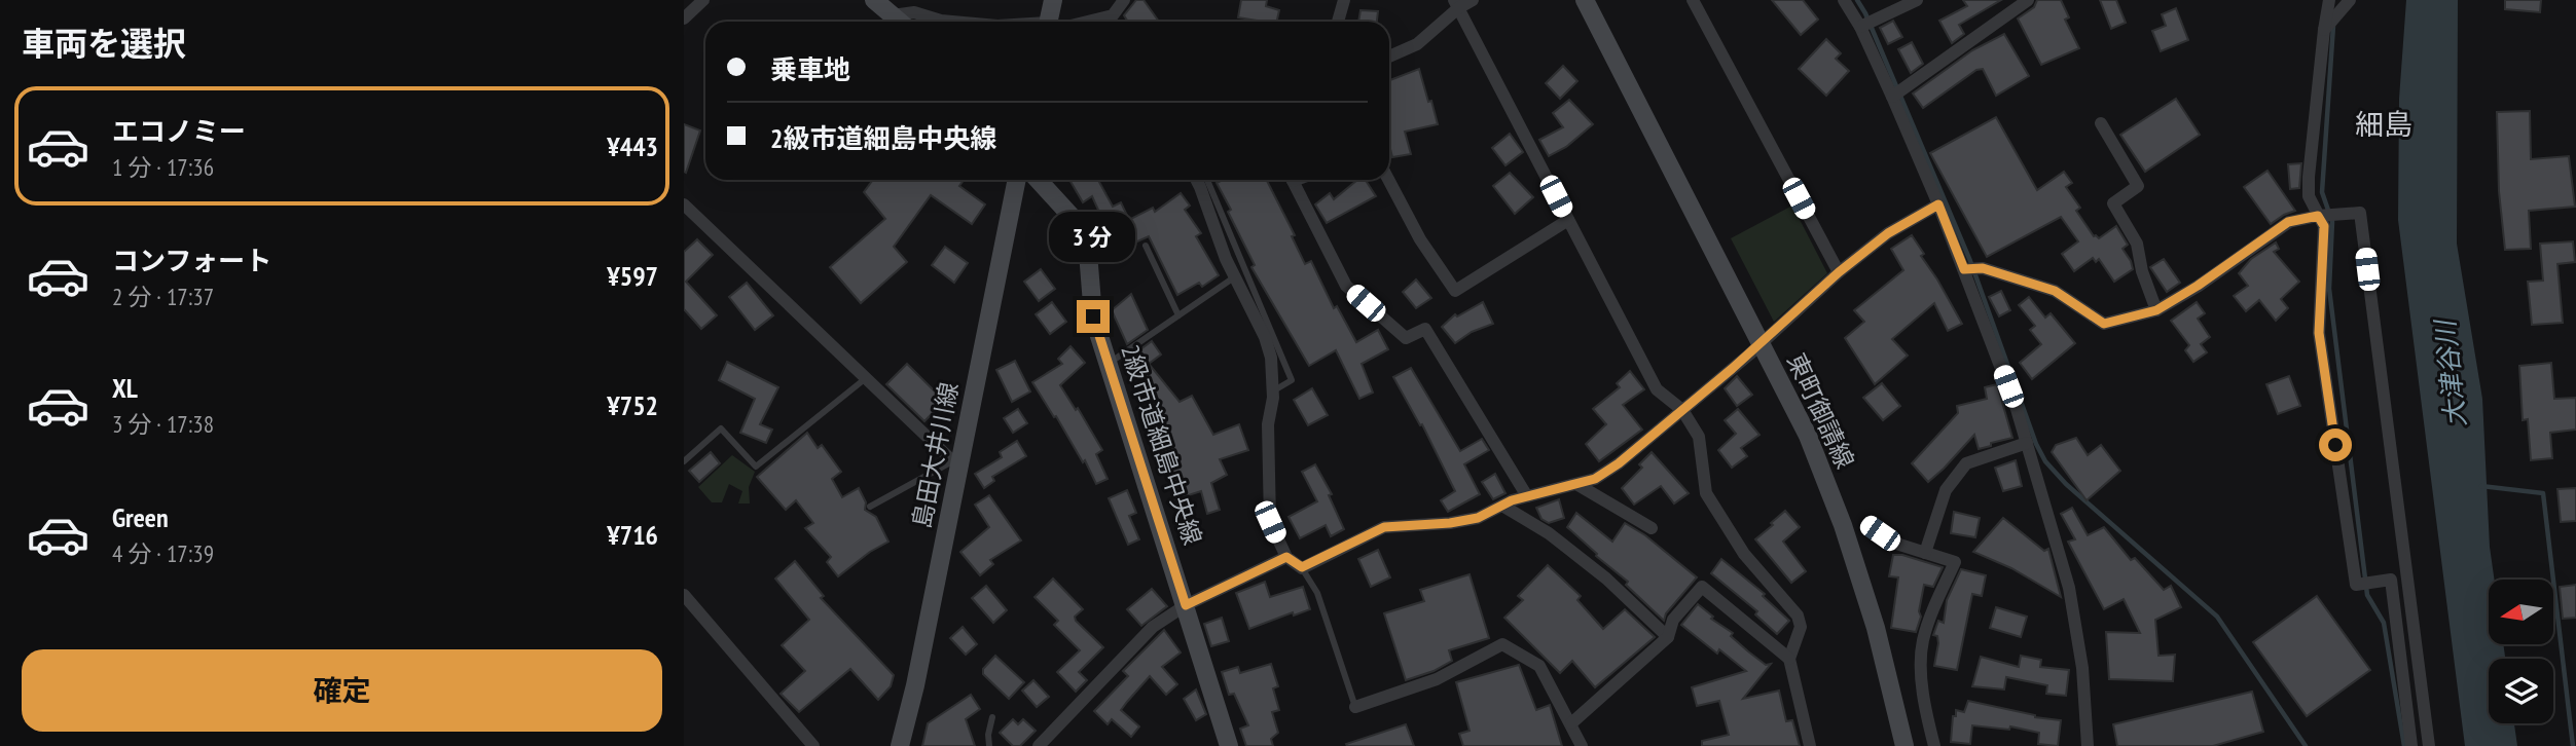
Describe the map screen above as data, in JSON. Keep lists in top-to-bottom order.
{
  "streets": {
    "street": ["東町御請線", "2級市道細島中央線", "島田大井川線"]
  },
  "districts": ["細島"],
  "water": ["大津谷川"],
  "north": "left",
  "page": {
    "heading": "車両を選択",
    "banner": ["乗車地", "2級市道細島中央線"],
    "list": [
      {
        "name": "エコノミー",
        "note": "1 分 · 17:36",
        "value": "¥443"
      },
      {
        "name": "コンフォート",
        "note": "2 分 · 17:37",
        "value": "¥597"
      },
      {
        "name": "XL",
        "note": "3 分 · 17:38",
        "value": "¥752"
      },
      {
        "name": "Green",
        "note": "4 分 · 17:39",
        "value": "¥716"
      }
    ],
    "bubble": "3 分",
    "buttons": "確定"
  }
}
